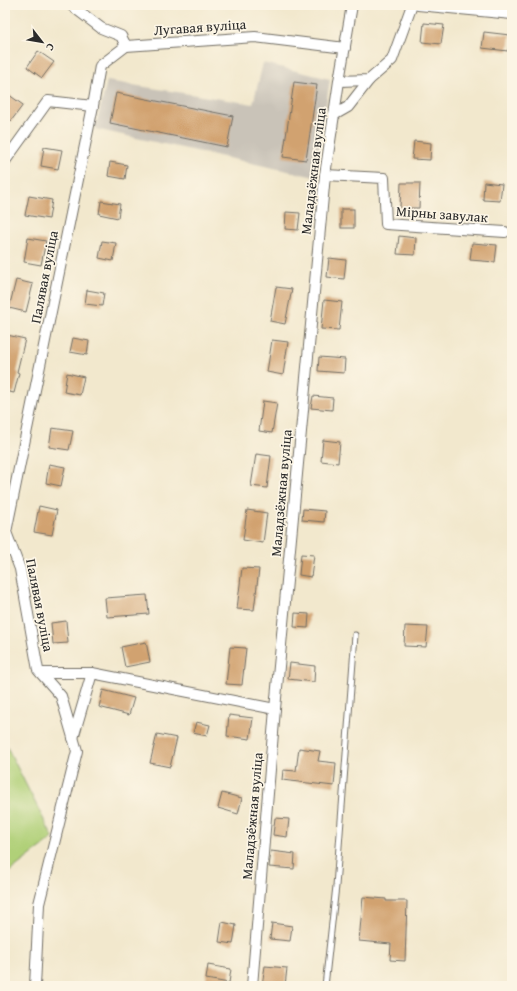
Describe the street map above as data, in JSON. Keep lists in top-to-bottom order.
{
  "streets": {
    "street": [
      "Лугавая вуліца",
      "Маладзёжная вуліца",
      "Мірны завулак",
      "Палявая вуліца"
    ]
  },
  "crossings": [
    ["Лугавая вуліца", "Маладзёжная вуліца"],
    ["Лугавая вуліца", "Палявая вуліца"],
    ["Маладзёжная вуліца", "Мірны завулак"]
  ],
  "north": "bottom right"
}
